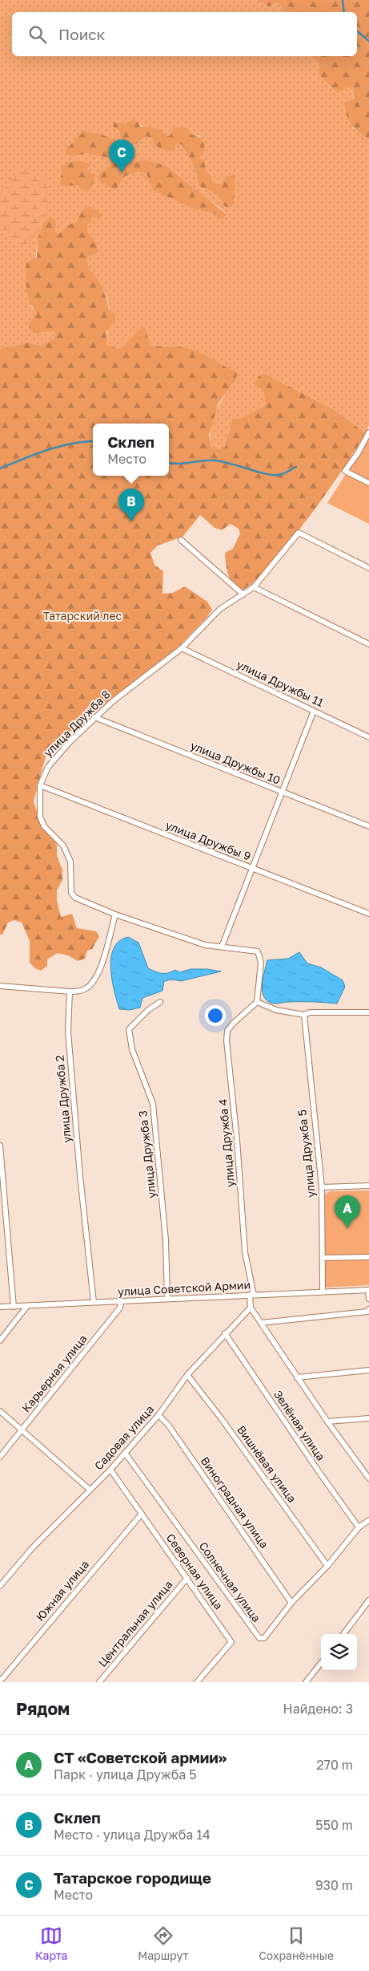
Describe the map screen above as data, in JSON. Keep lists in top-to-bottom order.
{
  "streets": {
    "street": [
      "улица Дружбы 11",
      "улица Дружба 8",
      "улица Дружбы 10",
      "улица Дружбы 9",
      "улица Дружба 2",
      "улица Дружба 4",
      "улица Дружба 5",
      "улица Дружба 3",
      "улица Советской Армии",
      "Карьерная улица",
      "Зелёная улица",
      "Садовая улица",
      "Вишнёвая улица",
      "Виноградная улица",
      "Северная улица",
      "Солнечная улица",
      "Южная улица",
      "Центральная улица"
    ]
  },
  "crossings": [
    ["улица Дружбы 11", "улица Дружба 8"],
    ["улица Дружба 8", "улица Дружбы 10"],
    ["улица Дружба 8", "улица Дружбы 9"],
    ["улица Дружба 8", "улица Дружба 4"],
    ["улица Дружба 2", "улица Советской Армии"],
    ["улица Дружба 4", "улица Советской Армии"],
    ["улица Дружба 5", "улица Советской Армии"],
    ["улица Дружба 3", "улица Советской Армии"],
    ["улица Советской Армии", "Карьерная улица"],
    ["Зелёная улица", "Садовая улица"],
    ["Зелёная улица", "Солнечная улица"],
    ["Садовая улица", "Вишнёвая улица"],
    ["Садовая улица", "Виноградная улица"],
    ["Садовая улица", "Северная улица"],
    ["Садовая улица", "Солнечная улица"],
    ["Вишнёвая улица", "Солнечная улица"],
    ["Виноградная улица", "Солнечная улица"],
    ["Северная улица", "Южная улица"],
    ["Северная улица", "Центральная улица"]
  ],
  "parks": ["Татарский лес"],
  "page": {
    "search": "Поиск",
    "pins": ["C", "B", "A"],
    "popup": ["Склеп", "Место"],
    "heading": ["Рядом", "Найдено: 3"],
    "list": [
      {
        "mark": "A",
        "name": "СТ «Советской армии»",
        "note": "Парк · улица Дружба 5",
        "value": "270 m"
      },
      {
        "mark": "B",
        "name": "Склеп",
        "note": "Место · улица Дружба 14",
        "value": "550 m"
      },
      {
        "mark": "C",
        "name": "Татарское городище",
        "note": "Место",
        "value": "930 m"
      }
    ],
    "nav": ["Карта", "Маршрут", "Сохранённые"]
  }
}
